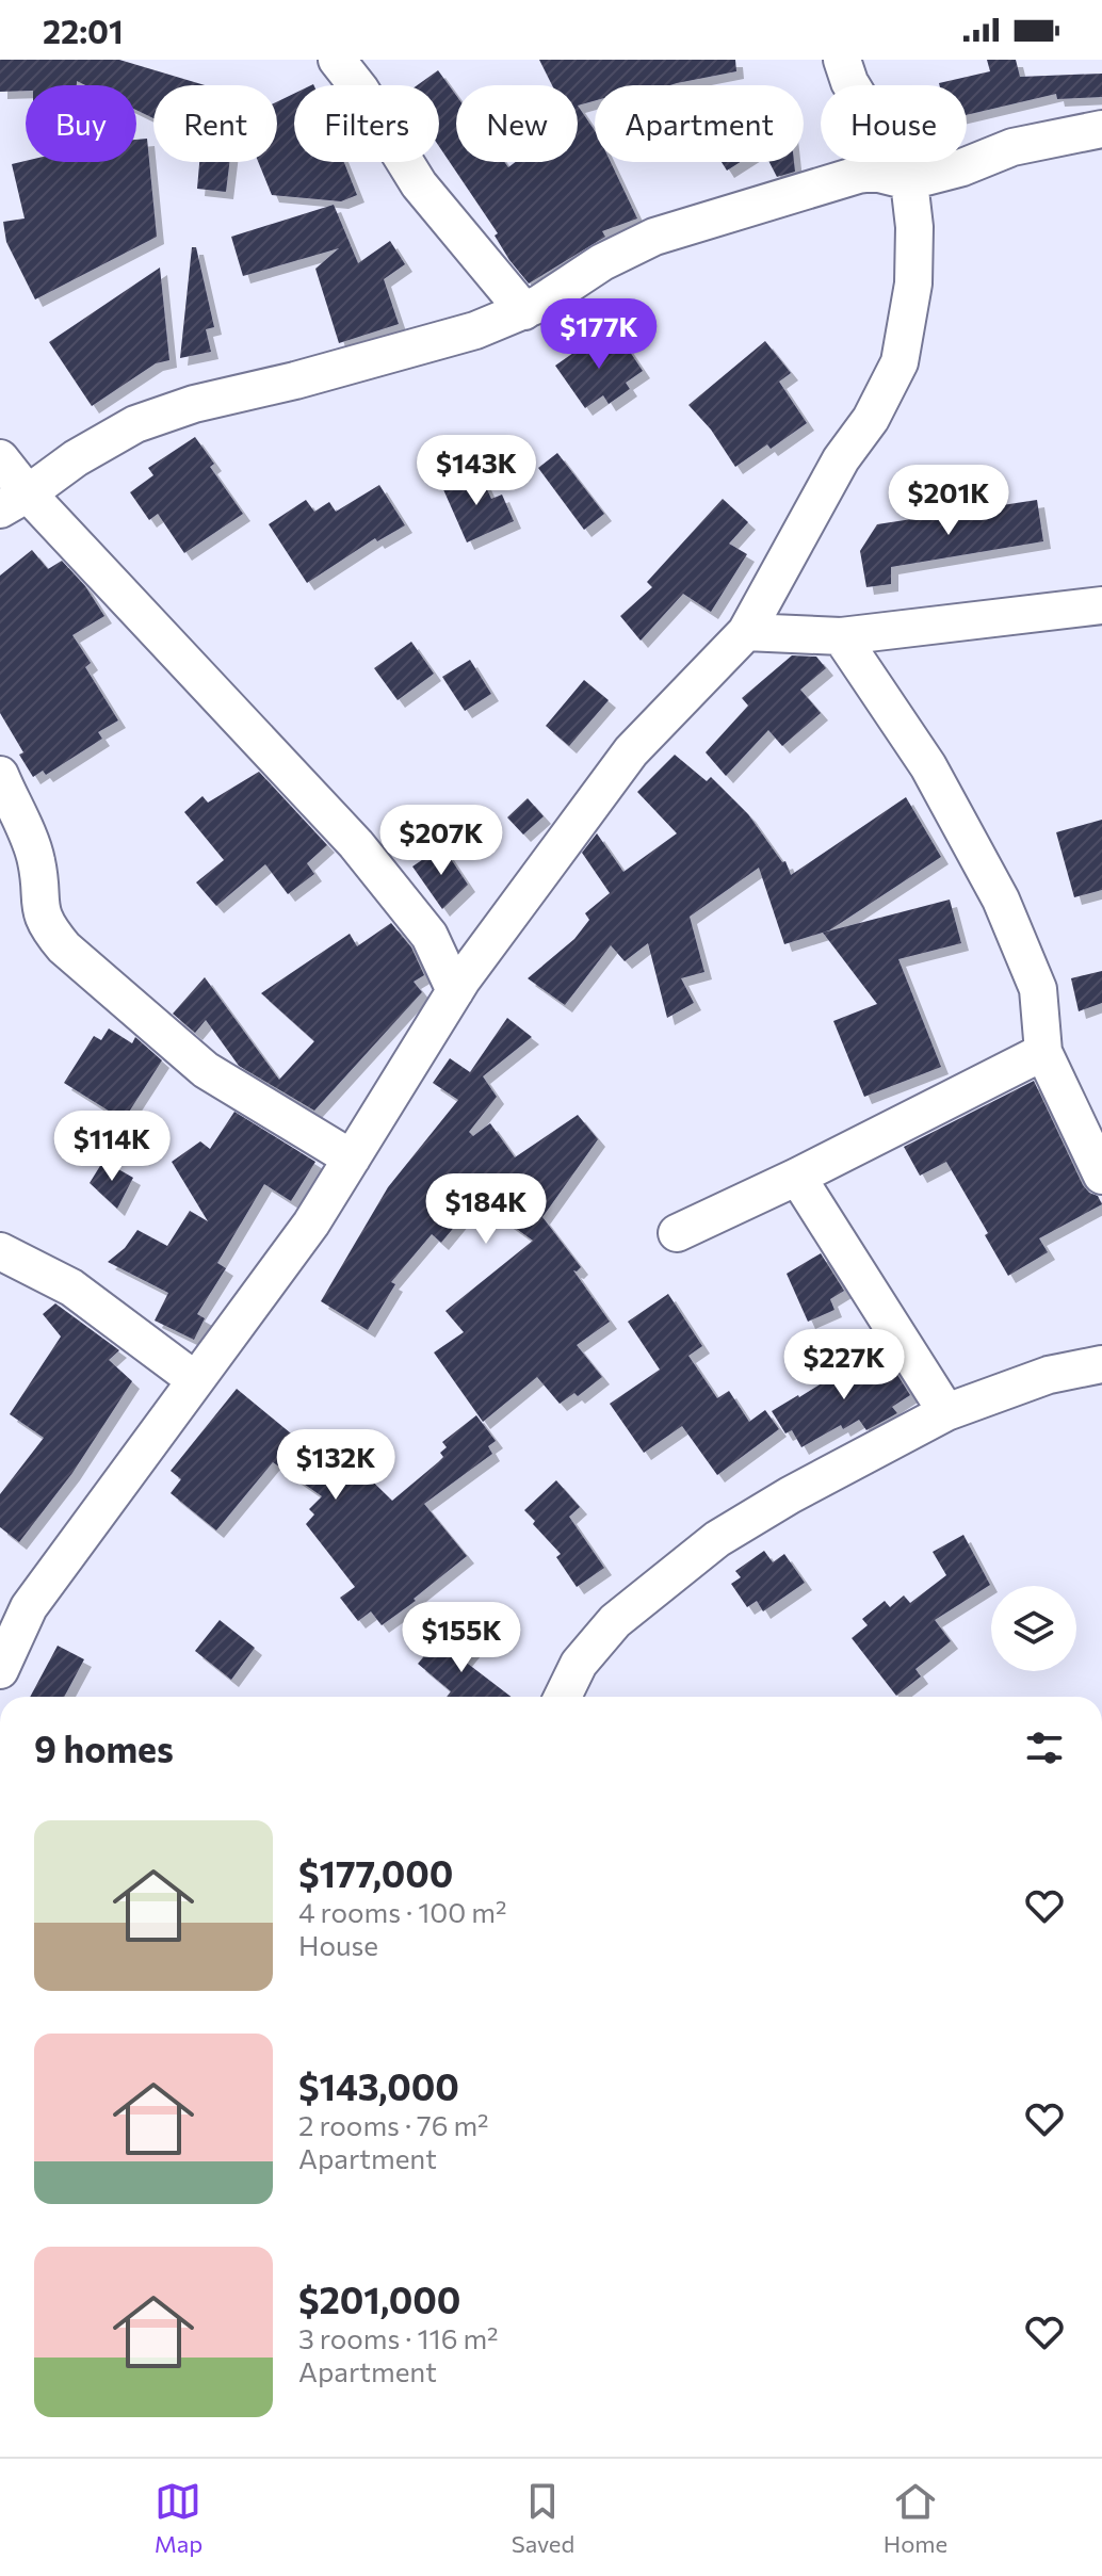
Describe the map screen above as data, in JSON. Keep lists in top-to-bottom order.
{
  "page": {
    "status": "22:01",
    "chip": [
      "Buy",
      "Rent",
      "Filters",
      "New",
      "Apartment",
      "House"
    ],
    "price": [
      "$177K",
      "$143K",
      "$201K",
      "$207K",
      "$114K",
      "$184K",
      "$227K",
      "$132K",
      "$155K"
    ],
    "heading": "9 homes",
    "list": [
      {
        "name": "$177,000",
        "note": "4 rooms · 100 m² · House"
      },
      {
        "name": "$143,000",
        "note": "2 rooms · 76 m² · Apartment"
      },
      {
        "name": "$201,000",
        "note": "3 rooms · 116 m² · Apartment"
      }
    ],
    "tabs": ["Map", "Saved", "Home"]
  }
}
